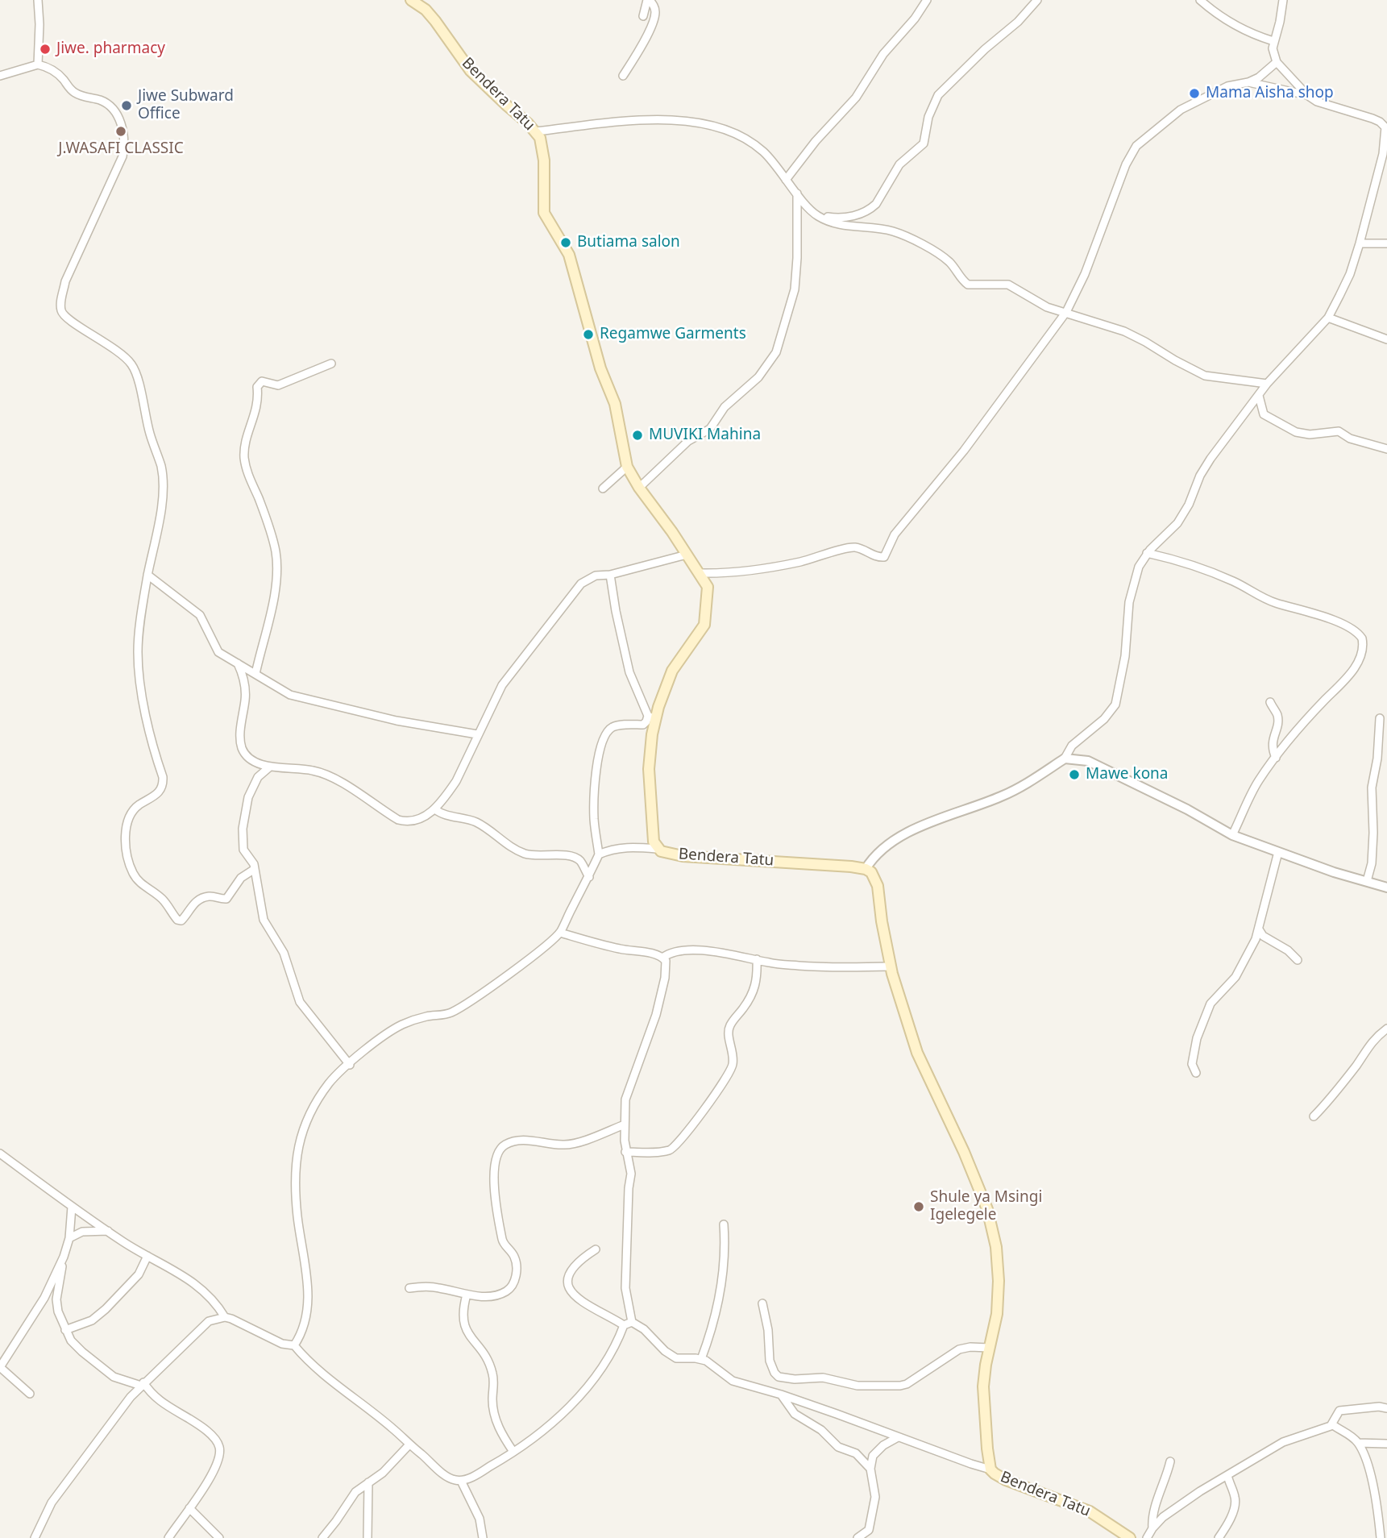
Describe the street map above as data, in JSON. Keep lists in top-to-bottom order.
{
  "streets": {
    "main road": ["Bendera Tatu"]
  },
  "places": [
    "Jiwe. pharmacy",
    "Mama Aisha shop",
    "Jiwe Subward Office",
    "J.WASAFI CLASSIC",
    "Butiama salon",
    "Regamwe Garments",
    "MUVIKI Mahina",
    "Mawe kona",
    "Shule ya Msingi Igelegele"
  ]
}
